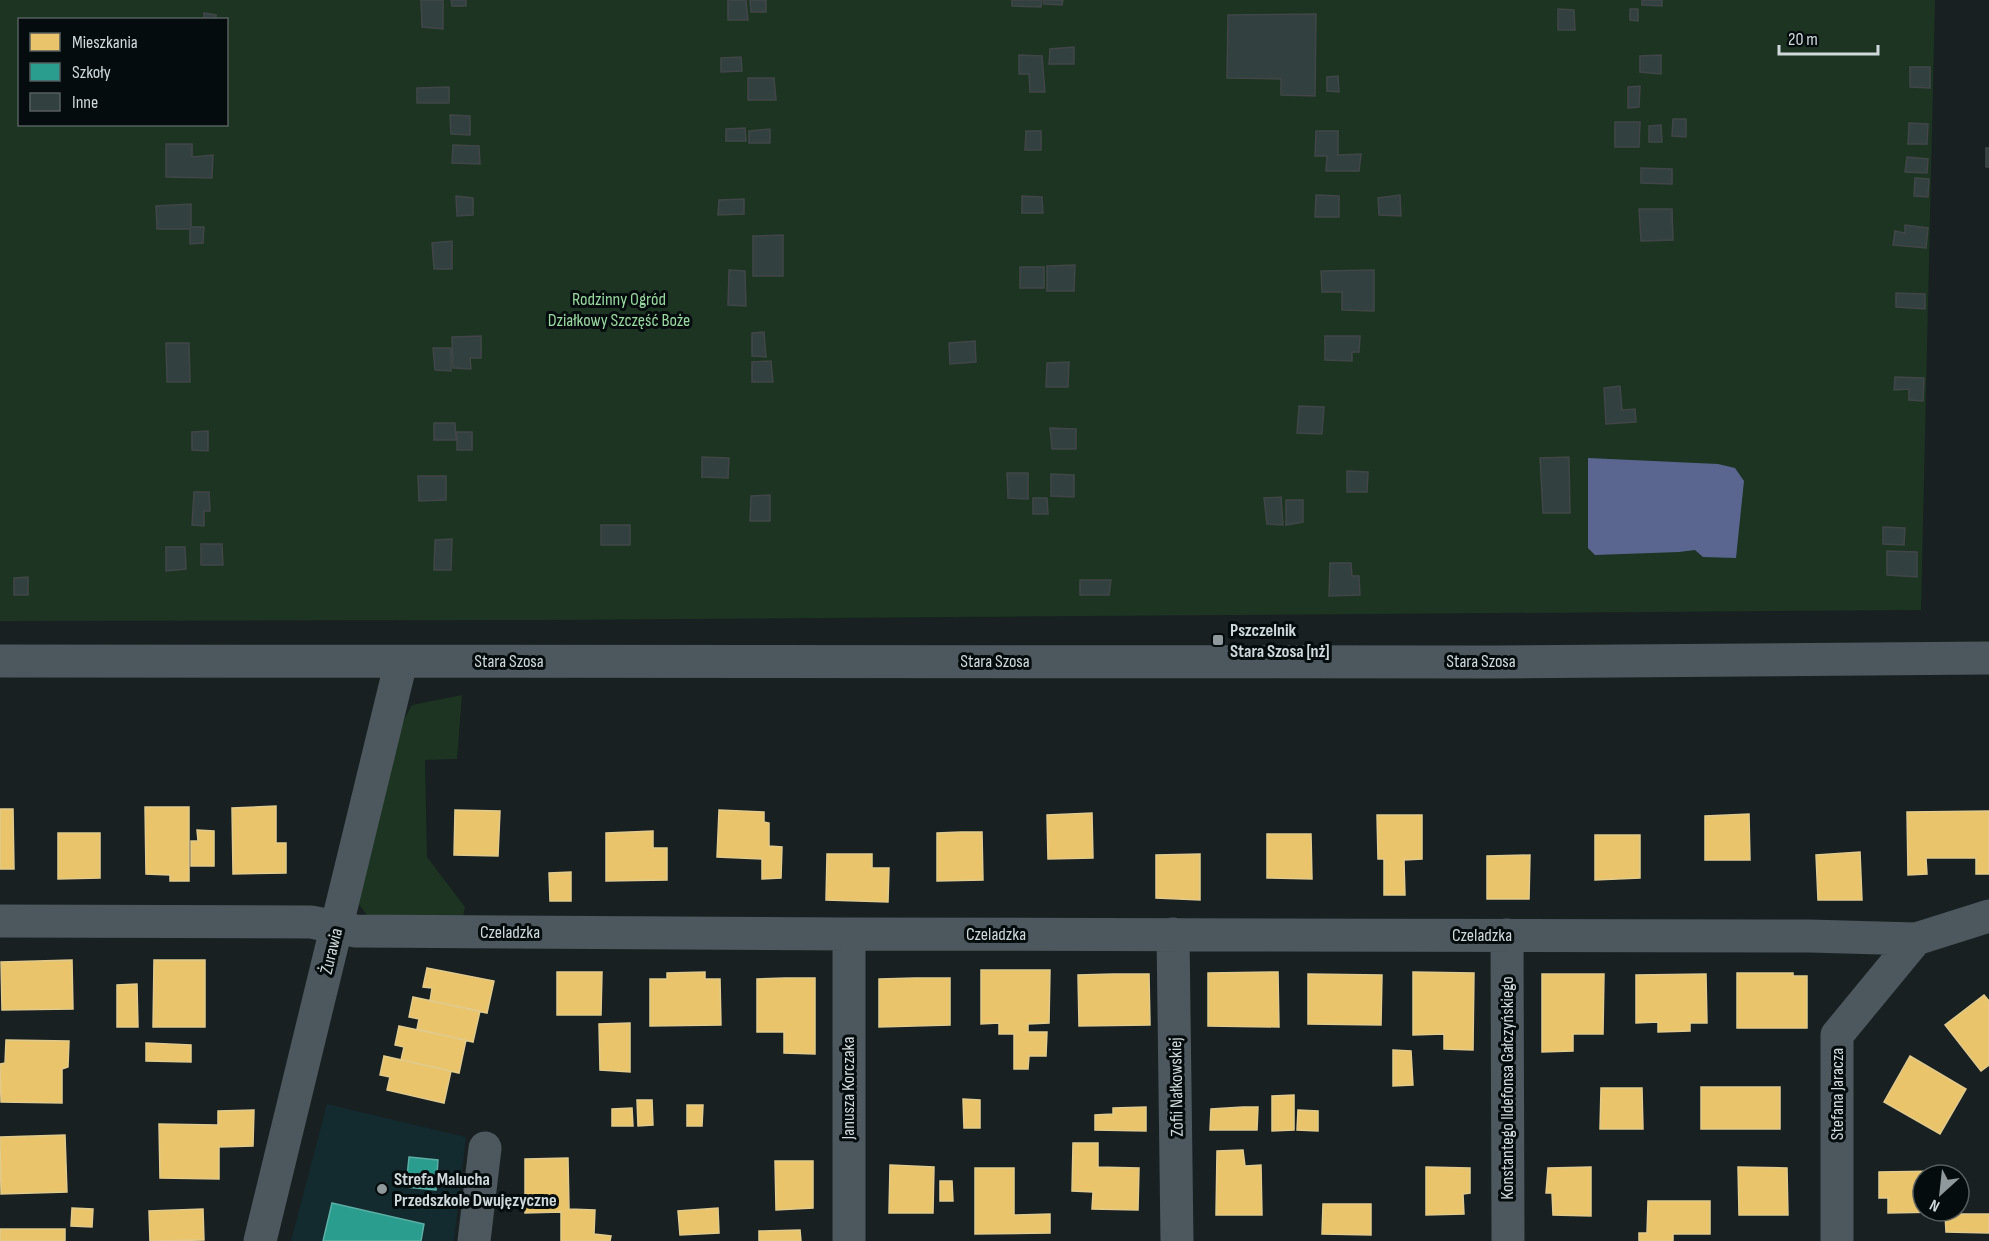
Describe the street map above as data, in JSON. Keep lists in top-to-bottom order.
{
  "streets": {
    "street": [
      "Stara Szosa",
      "Czeladzka",
      "Żurawia",
      "Zofii Nałkowskiej",
      "Janusza Korczaka",
      "Konstantego Ildefonsa Gałczyńskiego",
      "Stefana Jaracza"
    ]
  },
  "crossings": [
    ["Stara Szosa", "Żurawia"],
    ["Czeladzka", "Żurawia"],
    ["Czeladzka", "Zofii Nałkowskiej"],
    ["Czeladzka", "Janusza Korczaka"],
    ["Czeladzka", "Konstantego Ildefonsa Gałczyńskiego"],
    ["Czeladzka", "Stefana Jaracza"]
  ],
  "parks": ["Rodzinny Ogród Działkowy Szczęść Boże"],
  "places": {
    "transit": ["Pszczelnik Stara Szosa [nż]"],
    "other": ["Strefa Malucha Przedszkole Dwujęzyczne"]
  },
  "legend": ["Mieszkania", "Szkoły", "Inne"],
  "scale_bar": "20 m",
  "north": "bottom left"
}
